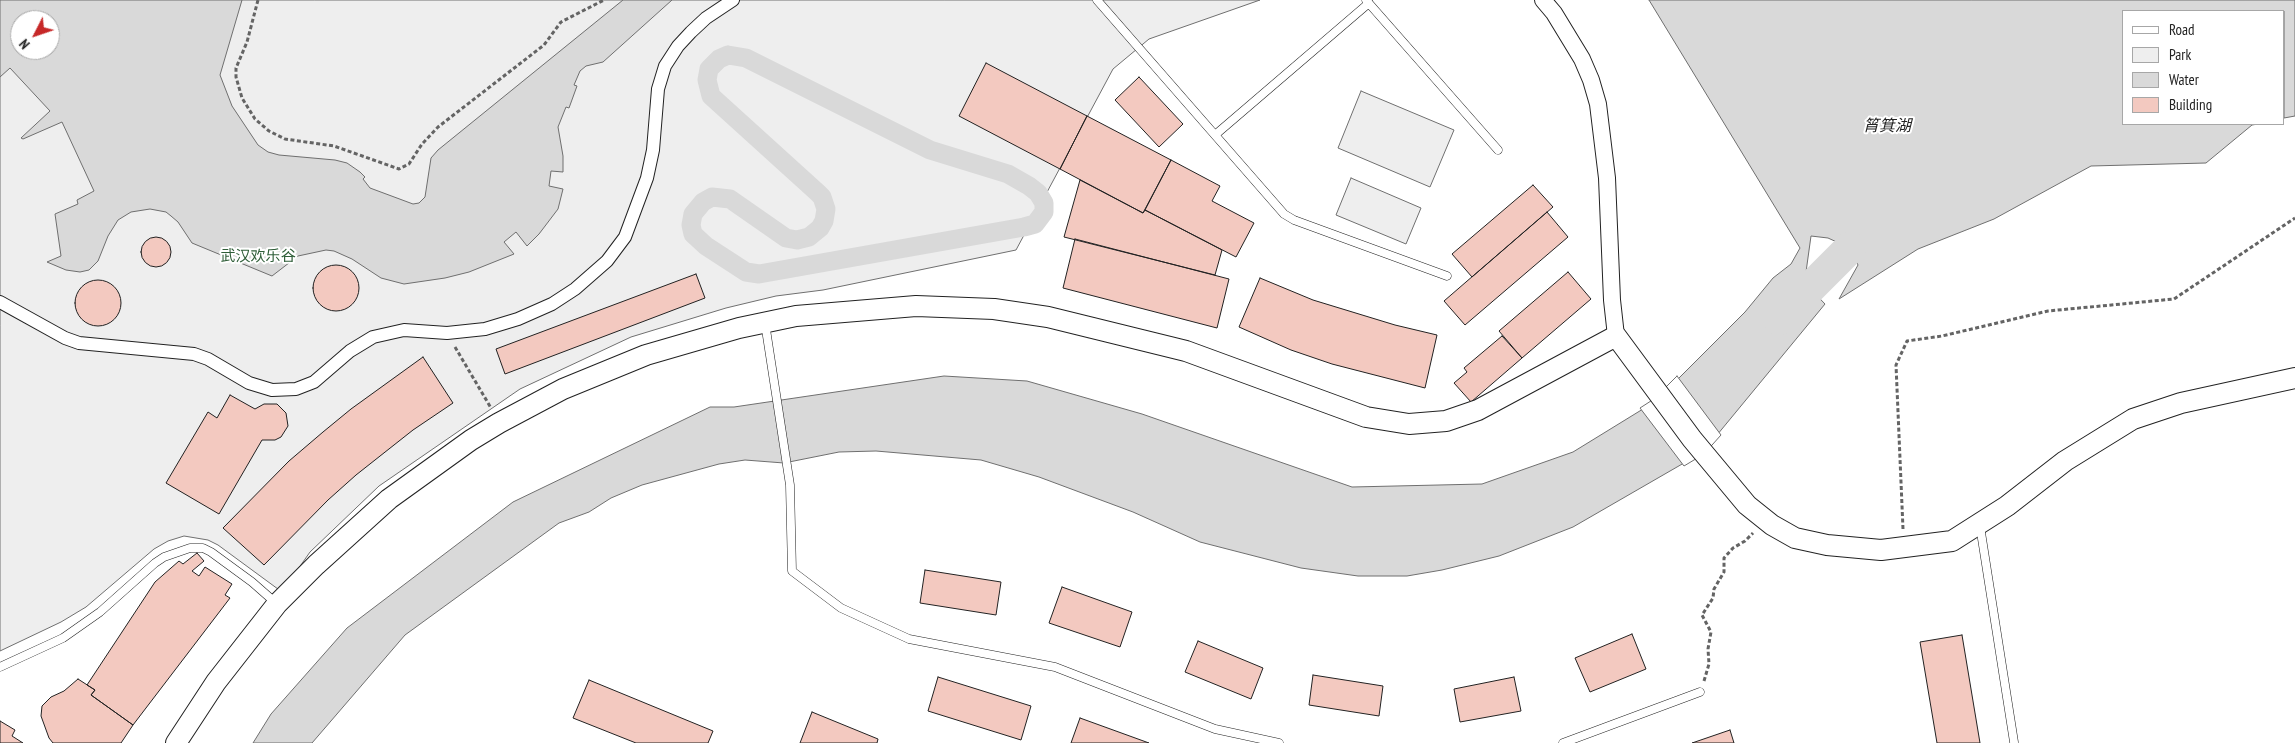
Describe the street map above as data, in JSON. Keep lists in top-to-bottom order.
{
  "water": ["筲箕湖"],
  "parks": ["武汉欢乐谷"],
  "legend": [
    "Road",
    "Park",
    "Water",
    "Building"
  ],
  "north": "bottom left"
}
